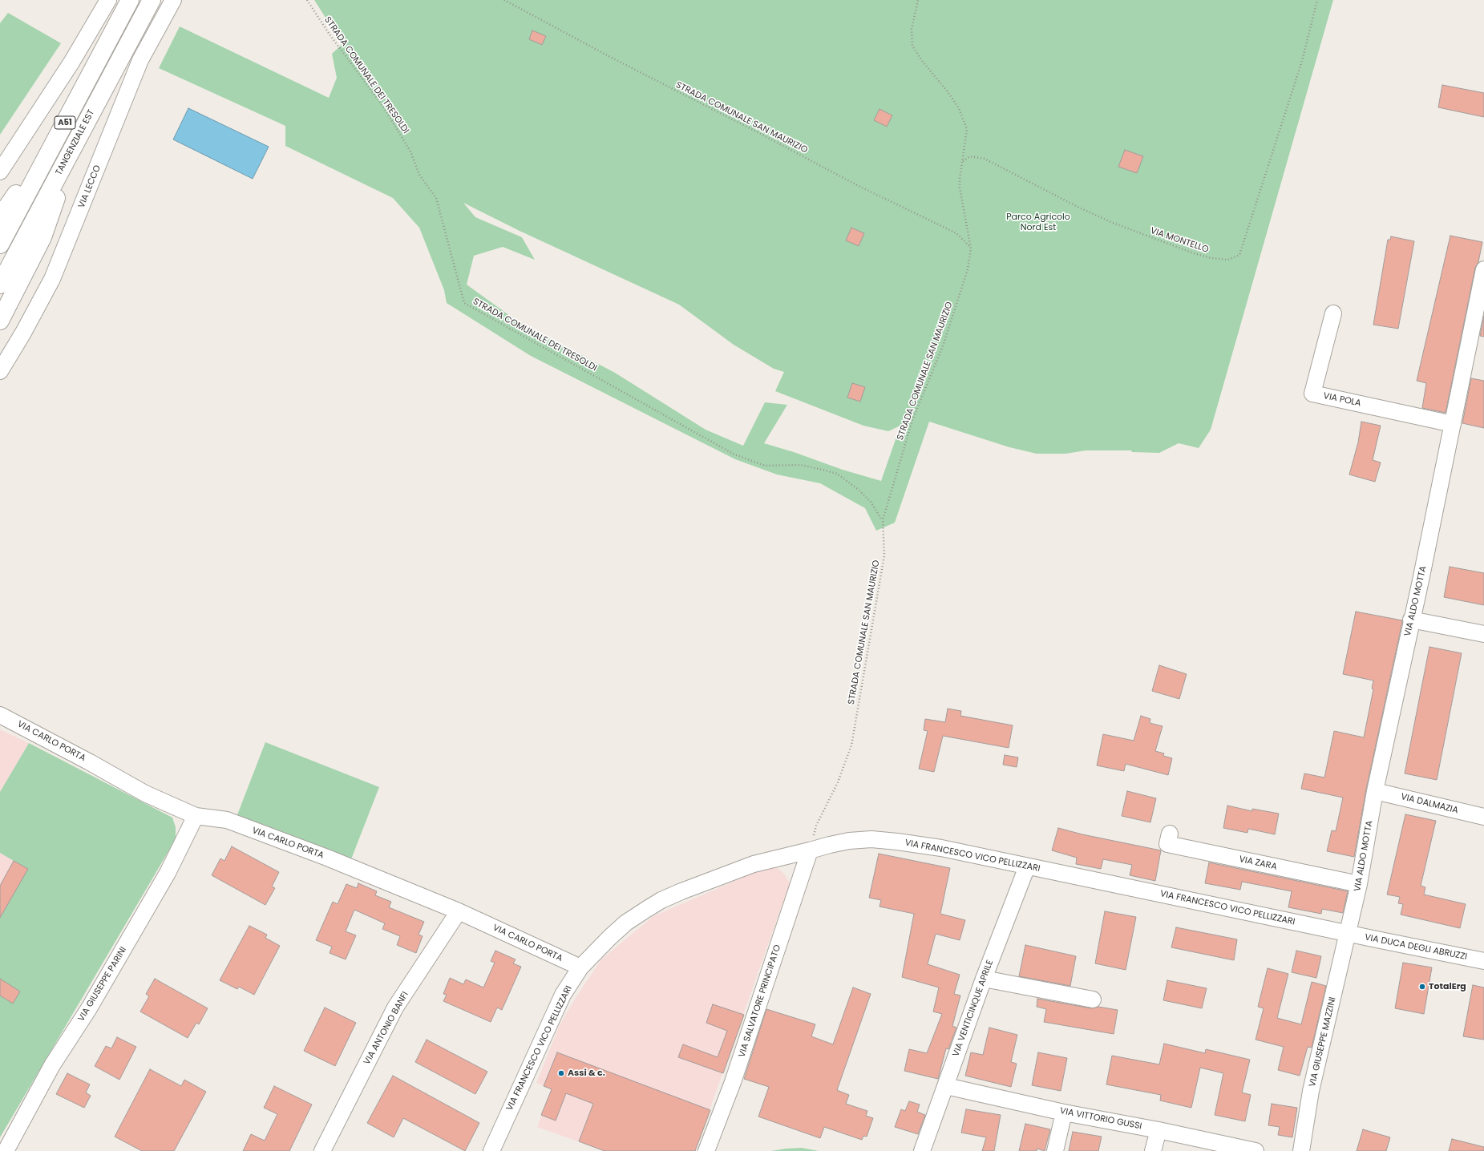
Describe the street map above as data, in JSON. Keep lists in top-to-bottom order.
{
  "streets": {
    "highway": ["A51", "TANGENZIALE EST"],
    "street": [
      "VIA LECCO",
      "VIA POLA",
      "VIA ALDO MOTTA",
      "VIA CARLO PORTA",
      "VIA DALMAZIA",
      "VIA FRANCESCO VICO PELLIZZARI",
      "VIA ZARA",
      "VIA DUCA DEGLI ABRUZZI",
      "VIA GIUSEPPE PARINI",
      "VIA SALVATORE PRINCIPATO",
      "VIA VENTICINQUE APRILE",
      "VIA ANTONIO BANFI",
      "VIA GIUSEPPE MAZZINI",
      "VIA VITTORIO GUSSI"
    ],
    "path": ["STRADA COMUNALE DEI TRESOLDI", "STRADA COMUNALE SAN MAURIZIO", "VIA MONTELLO"]
  },
  "crossings": [
    ["STRADA COMUNALE DEI TRESOLDI", "STRADA COMUNALE SAN MAURIZIO"],
    ["STRADA COMUNALE SAN MAURIZIO", "VIA MONTELLO"],
    ["STRADA COMUNALE SAN MAURIZIO", "VIA FRANCESCO VICO PELLIZZARI"],
    ["STRADA COMUNALE SAN MAURIZIO", "VIA SALVATORE PRINCIPATO"],
    ["VIA POLA", "VIA ALDO MOTTA"],
    ["VIA ALDO MOTTA", "VIA DALMAZIA"],
    ["VIA ALDO MOTTA", "VIA FRANCESCO VICO PELLIZZARI"],
    ["VIA ALDO MOTTA", "VIA ZARA"],
    ["VIA ALDO MOTTA", "VIA DUCA DEGLI ABRUZZI"],
    ["VIA ALDO MOTTA", "VIA GIUSEPPE MAZZINI"],
    ["VIA CARLO PORTA", "VIA FRANCESCO VICO PELLIZZARI"],
    ["VIA CARLO PORTA", "VIA GIUSEPPE PARINI"],
    ["VIA CARLO PORTA", "VIA ANTONIO BANFI"],
    ["VIA FRANCESCO VICO PELLIZZARI", "VIA DUCA DEGLI ABRUZZI"],
    ["VIA FRANCESCO VICO PELLIZZARI", "VIA SALVATORE PRINCIPATO"],
    ["VIA FRANCESCO VICO PELLIZZARI", "VIA VENTICINQUE APRILE"],
    ["VIA FRANCESCO VICO PELLIZZARI", "VIA GIUSEPPE MAZZINI"],
    ["VIA DUCA DEGLI ABRUZZI", "VIA GIUSEPPE MAZZINI"],
    ["VIA VENTICINQUE APRILE", "VIA VITTORIO GUSSI"]
  ],
  "parks": ["Parco Agricolo Nord Est"],
  "places": ["TotalErg", "Assi & c."]
}
